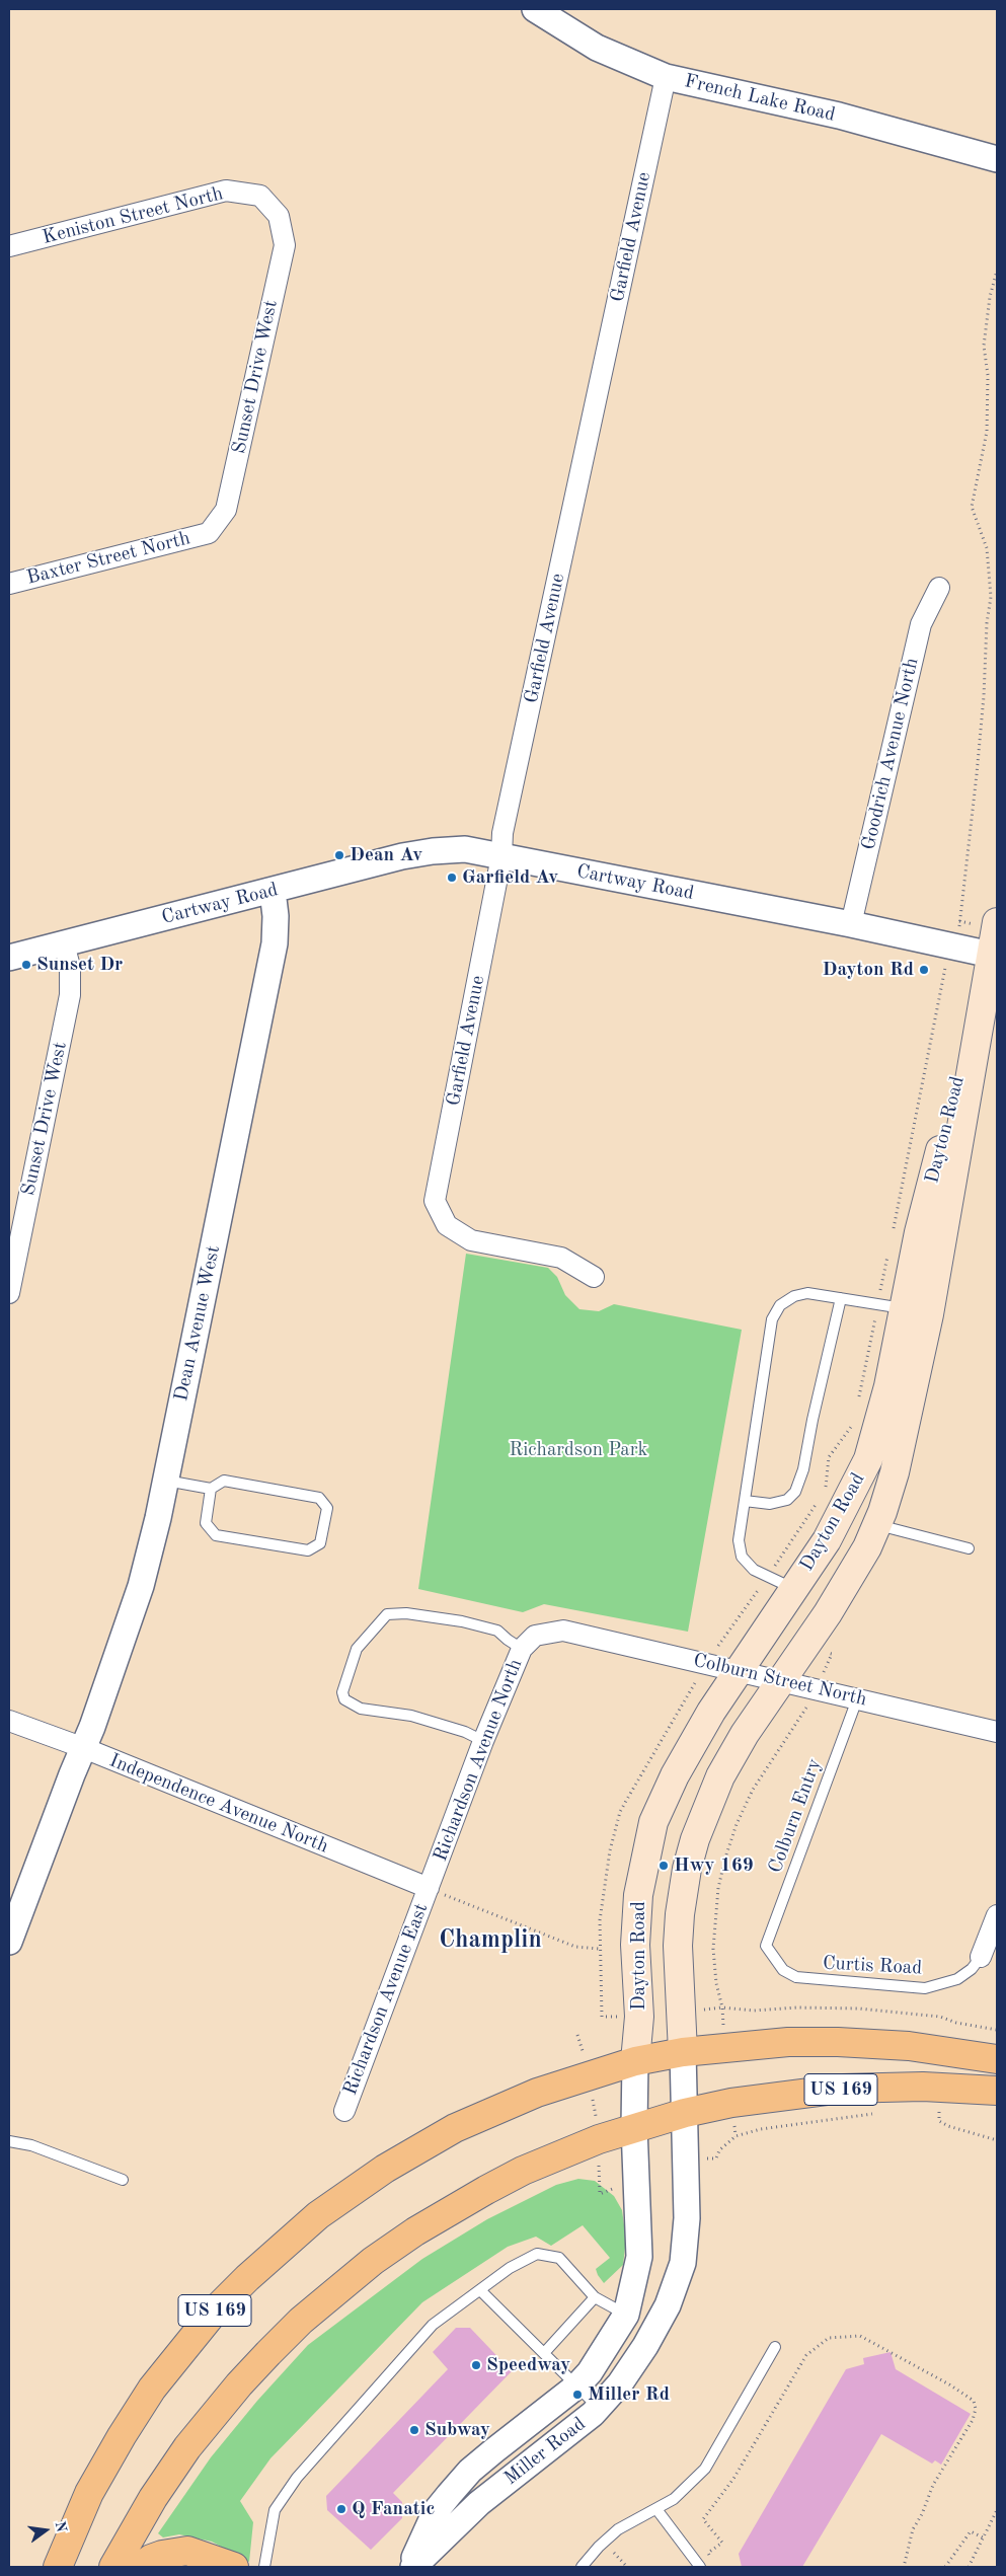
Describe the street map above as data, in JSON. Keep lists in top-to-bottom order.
{
  "streets": {
    "highway": ["US 169"],
    "main road": ["Dayton Road"],
    "street": [
      "French Lake Road",
      "Keniston Street North",
      "Garfield Avenue",
      "Sunset Drive West",
      "Baxter Street North",
      "Goodrich Avenue North",
      "Cartway Road",
      "Dean Avenue West",
      "Colburn Street North",
      "Richardson Avenue North",
      "Independence Avenue North",
      "Richardson Avenue East",
      "Miller Road"
    ],
    "lane": ["Colburn Entry", "Curtis Road"]
  },
  "crossings": [
    ["French Lake Road", "Garfield Avenue"],
    ["Keniston Street North", "Sunset Drive West"],
    ["Garfield Avenue", "Cartway Road"],
    ["Sunset Drive West", "Baxter Street North"],
    ["Sunset Drive West", "Cartway Road"],
    ["Goodrich Avenue North", "Cartway Road"],
    ["Cartway Road", "Dayton Road"],
    ["Cartway Road", "Dean Avenue West"],
    ["Dayton Road", "Colburn Street North"],
    ["Dayton Road", "US 169"],
    ["Dayton Road", "Miller Road"],
    ["Dean Avenue West", "Independence Avenue North"],
    ["Colburn Street North", "Richardson Avenue North"],
    ["Colburn Street North", "Colburn Entry"],
    ["Richardson Avenue North", "Independence Avenue North"],
    ["Richardson Avenue North", "Richardson Avenue East"],
    ["Independence Avenue North", "Richardson Avenue East"],
    ["Colburn Entry", "Curtis Road"],
    ["US 169", "Miller Road"]
  ],
  "districts": ["Champlin"],
  "parks": ["Richardson Park"],
  "places": [
    "Dean Av",
    "Garfield Av",
    "Sunset Dr",
    "Dayton Rd",
    "Hwy 169",
    "Speedway",
    "Miller Rd",
    "Subway",
    "Q Fanatic"
  ],
  "north": "right"
}
